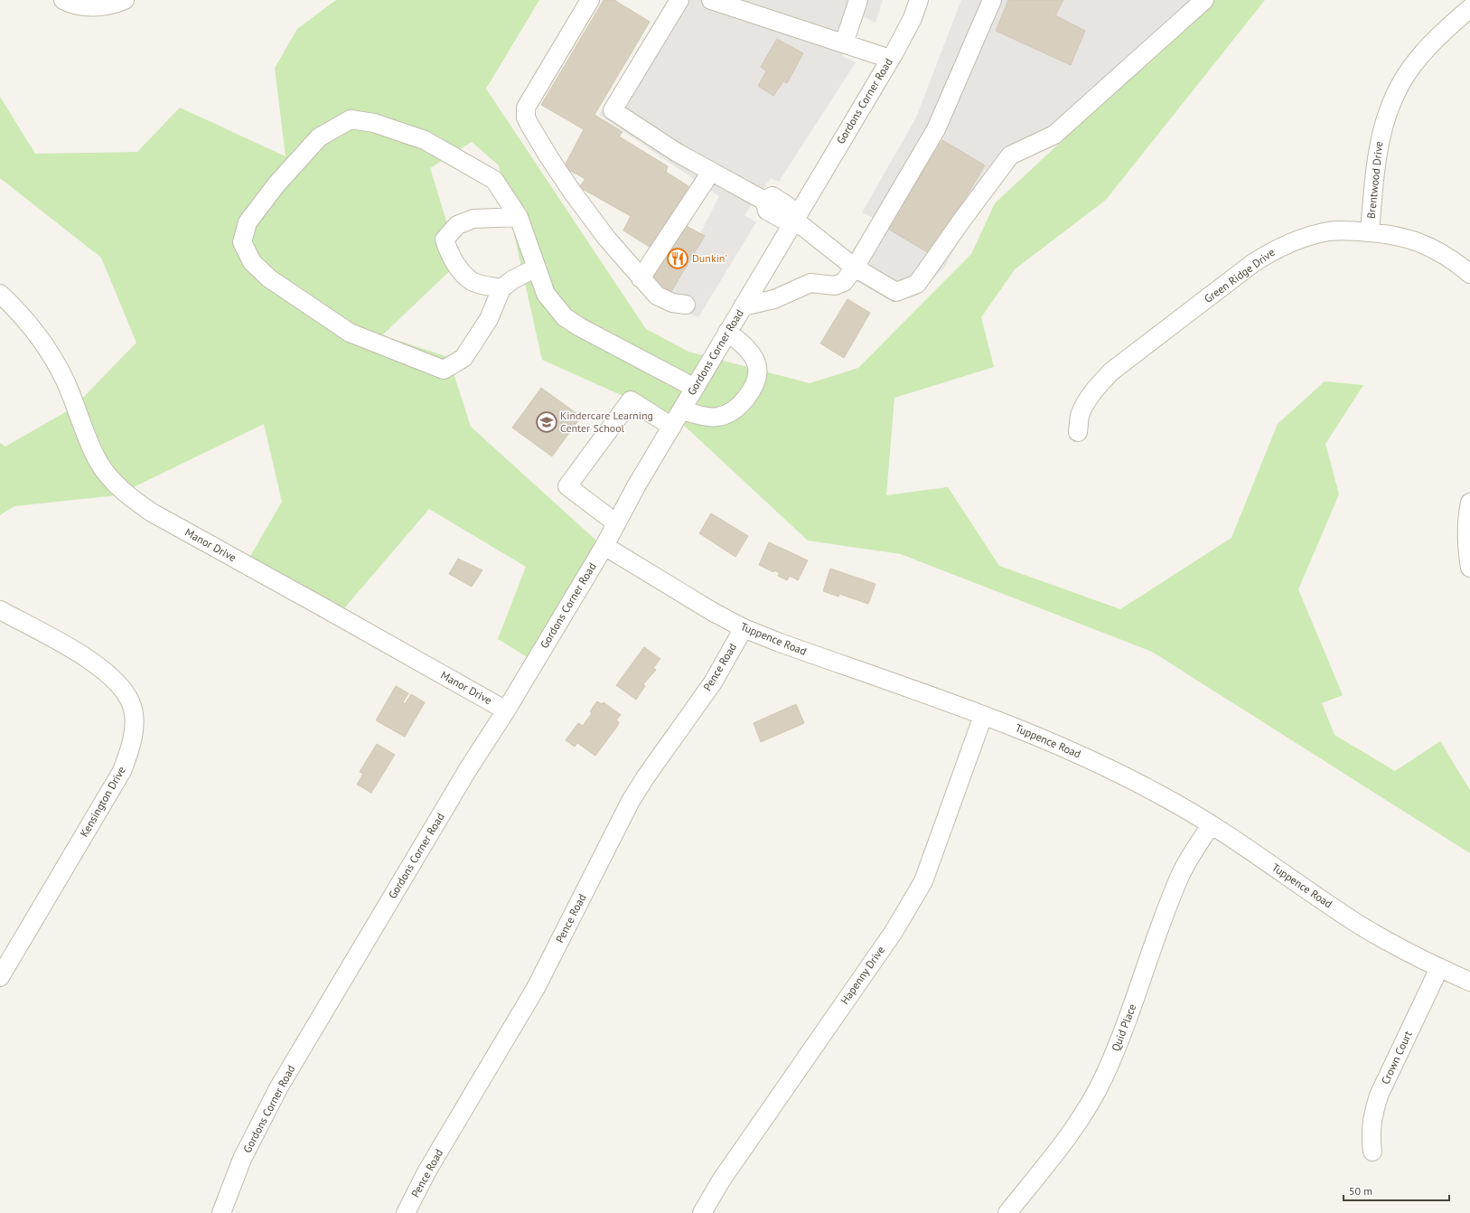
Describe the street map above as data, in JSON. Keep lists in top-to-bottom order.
{
  "streets": {
    "street": [
      "Gordons Corner Road",
      "Brentwood Drive",
      "Green Ridge Drive",
      "Manor Drive",
      "Tuppence Road",
      "Pence Road",
      "Kensington Drive",
      "Hapenny Drive",
      "Quid Place",
      "Crown Court"
    ]
  },
  "crossings": [
    ["Gordons Corner Road", "Manor Drive"],
    ["Gordons Corner Road", "Tuppence Road"],
    ["Brentwood Drive", "Green Ridge Drive"],
    ["Tuppence Road", "Pence Road"],
    ["Tuppence Road", "Hapenny Drive"],
    ["Tuppence Road", "Quid Place"],
    ["Tuppence Road", "Crown Court"]
  ],
  "places": {
    "restaurant": ["Dunkin'"],
    "school or university": ["Kindercare Learning Center School"]
  },
  "scale_bar": "50 m"
}
